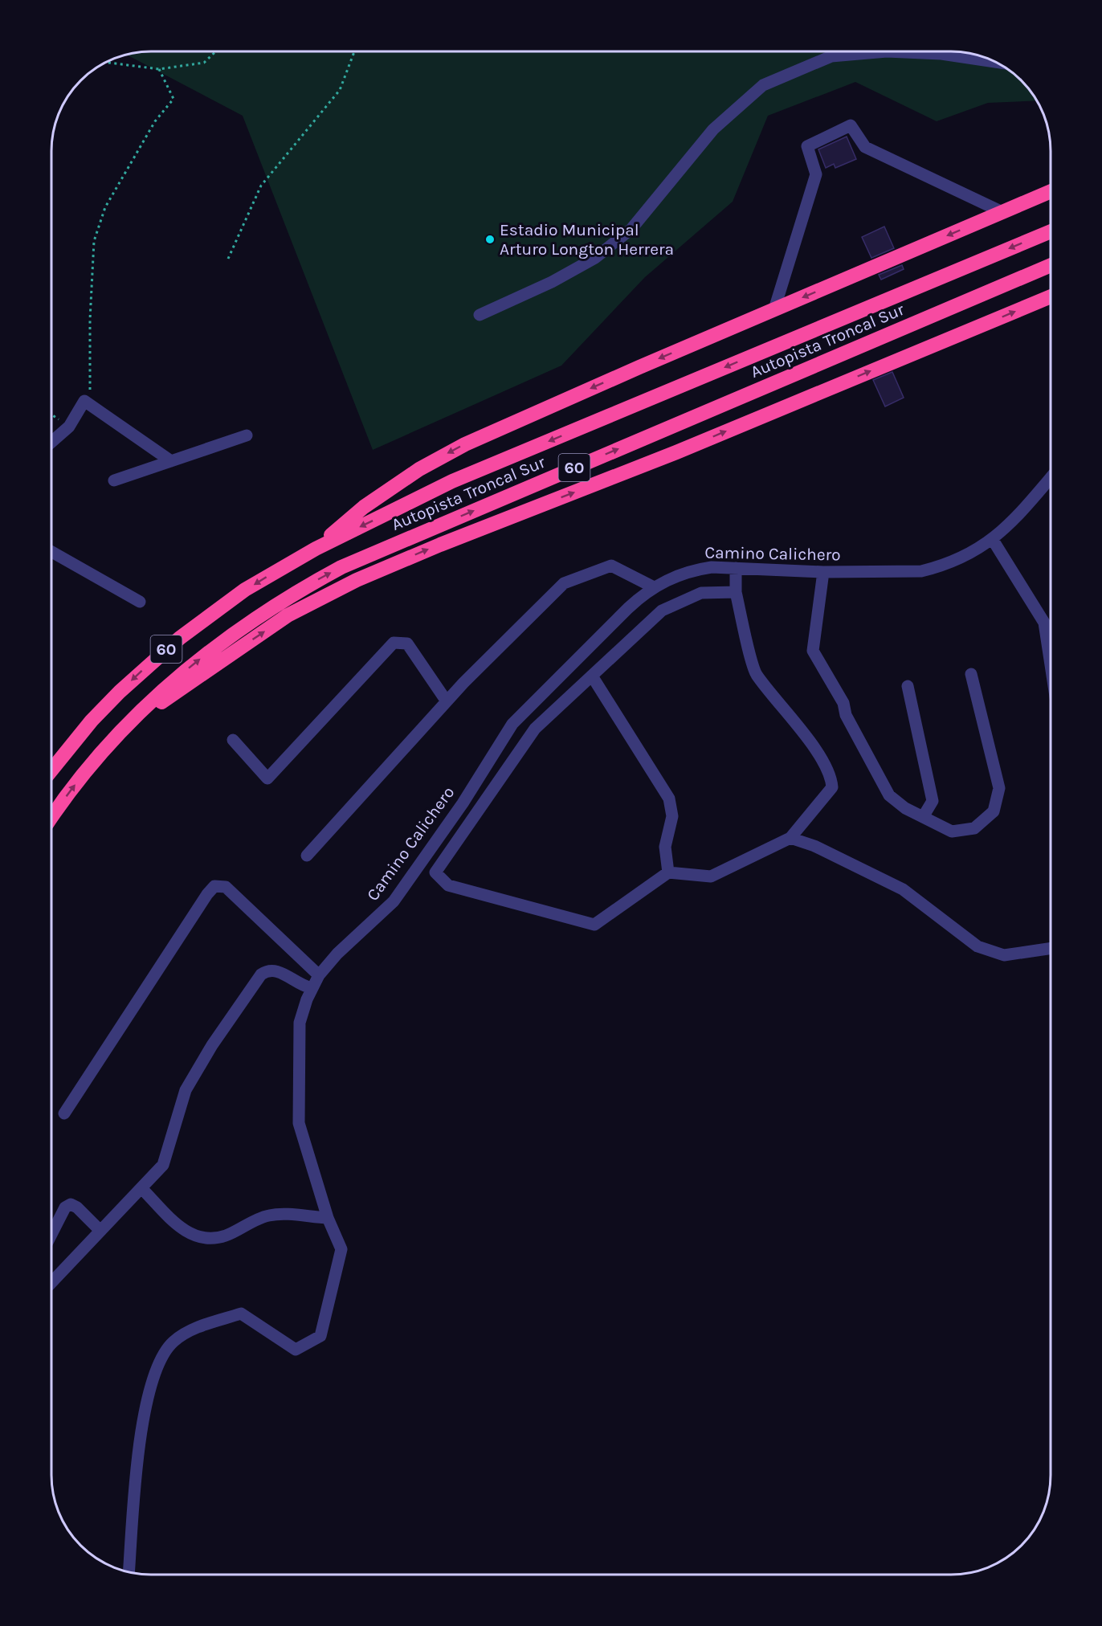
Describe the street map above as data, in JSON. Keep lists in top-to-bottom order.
{
  "streets": {
    "highway": ["Autopista Troncal Sur", "60"],
    "street": ["Camino Calichero"]
  },
  "places": ["Estadio Municipal Arturo Longton Herrera"]
}
